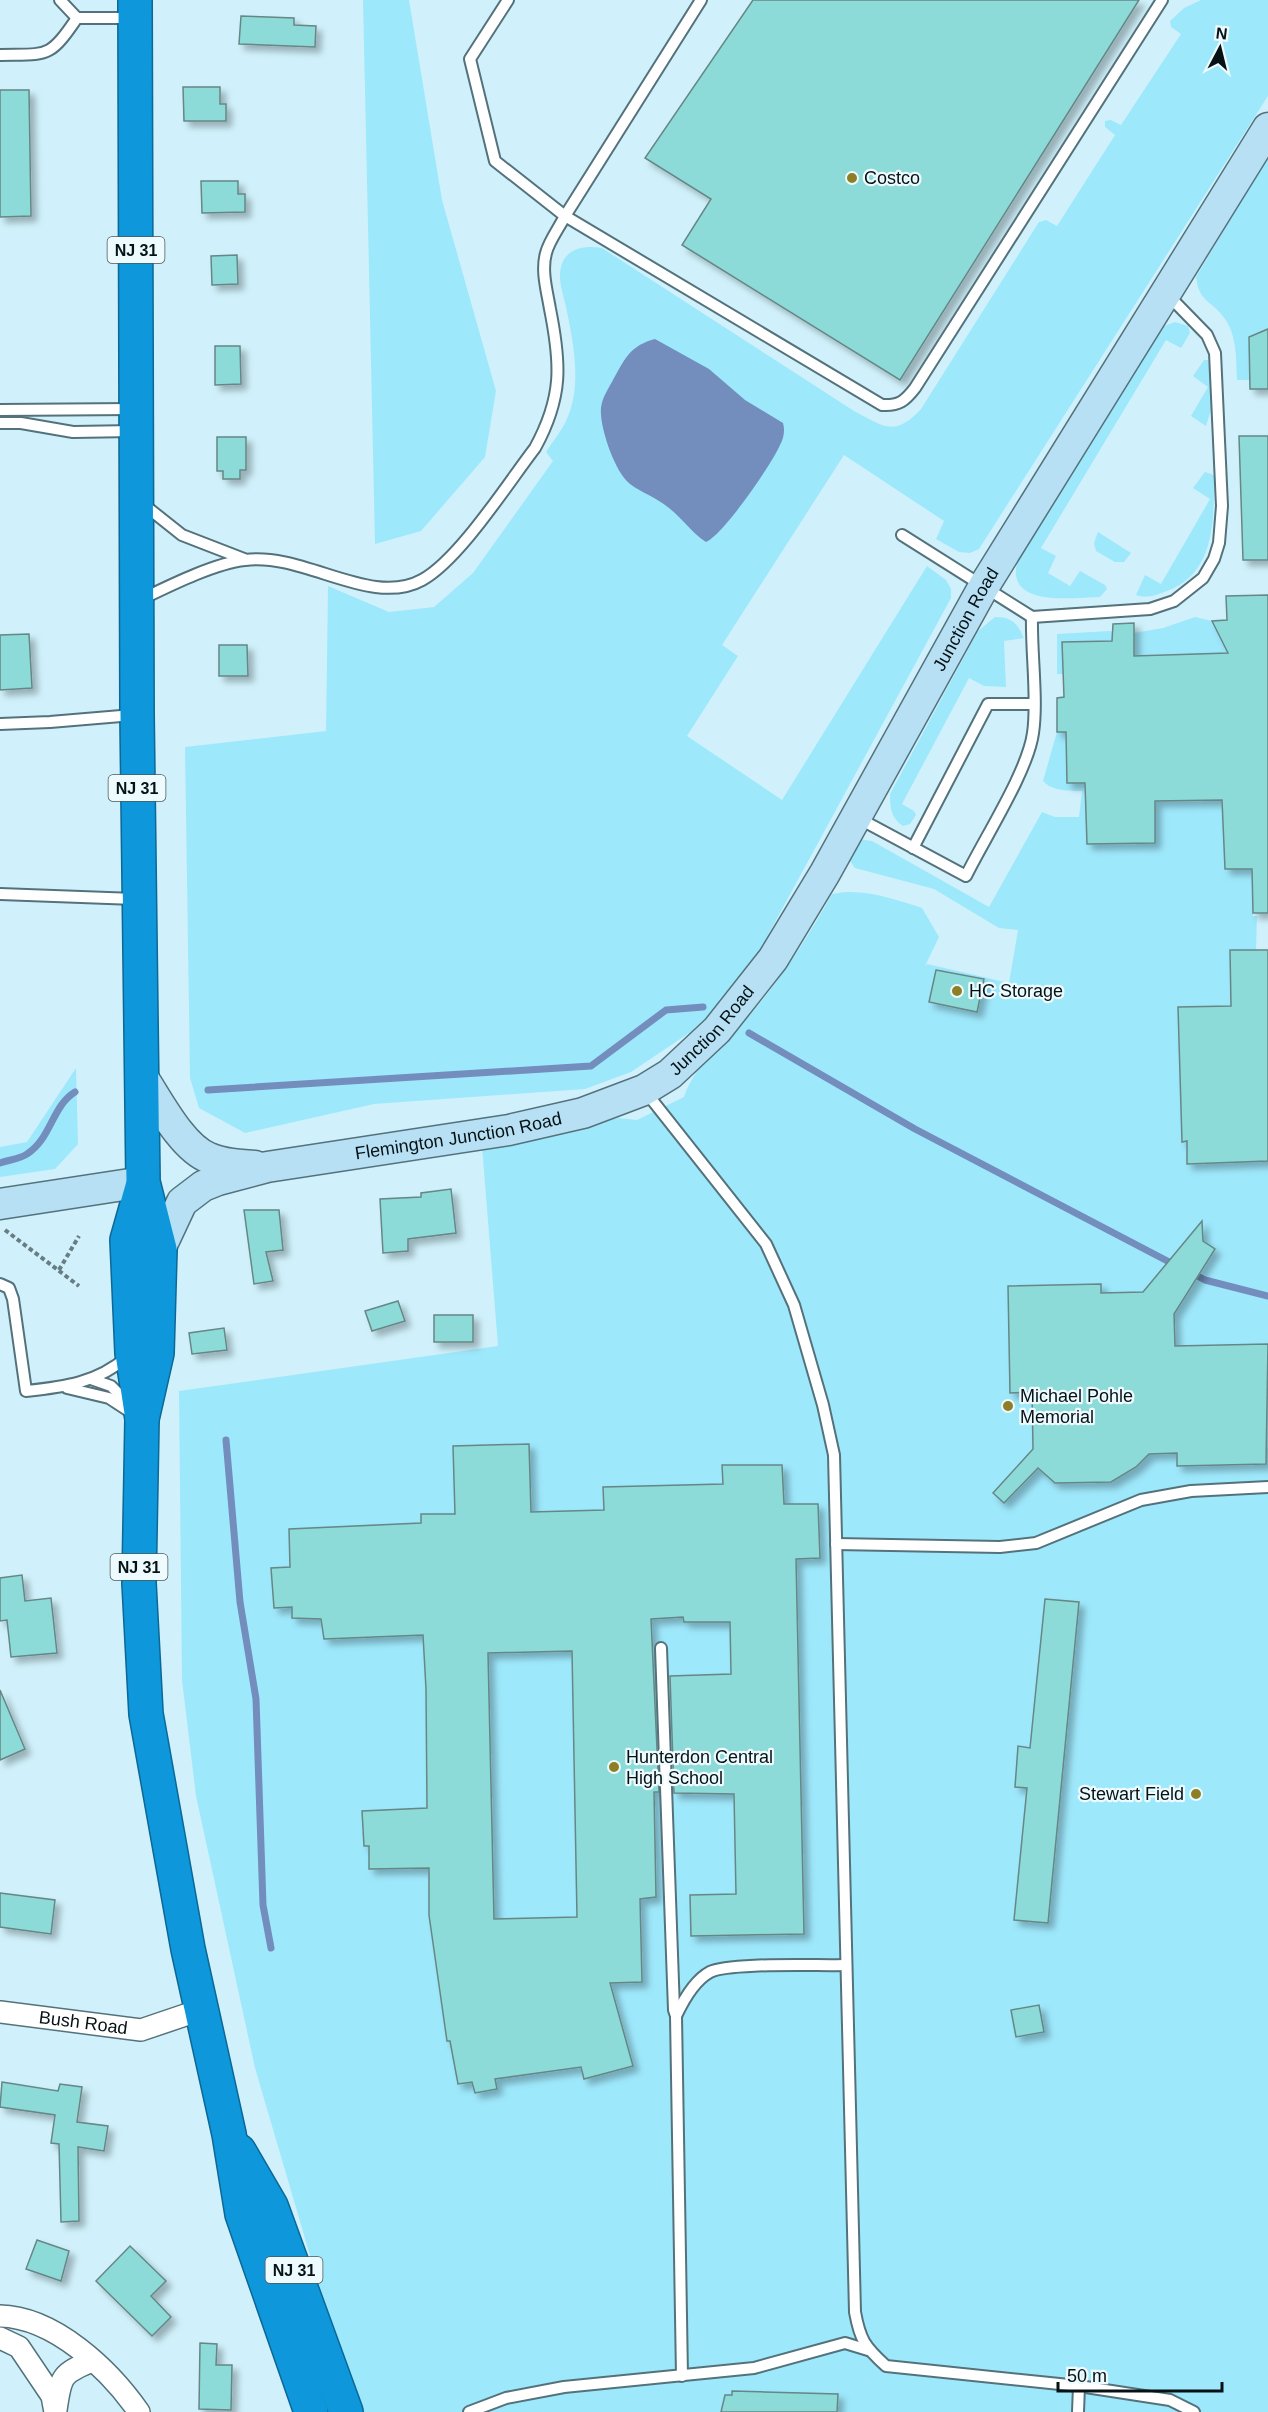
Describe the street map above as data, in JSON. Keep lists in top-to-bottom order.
{
  "streets": {
    "highway": ["NJ 31"],
    "street": ["Junction Road", "Flemington Junction Road", "Bush Road"]
  },
  "crossings": [
    ["NJ 31", "Bush Road"],
    ["Junction Road", "Flemington Junction Road"]
  ],
  "places": [
    "Costco",
    "HC Storage",
    "Michael Pohle Memorial",
    "Hunterdon Central High School",
    "Stewart Field"
  ],
  "scale_bar": "50 m",
  "north": "top"
}
